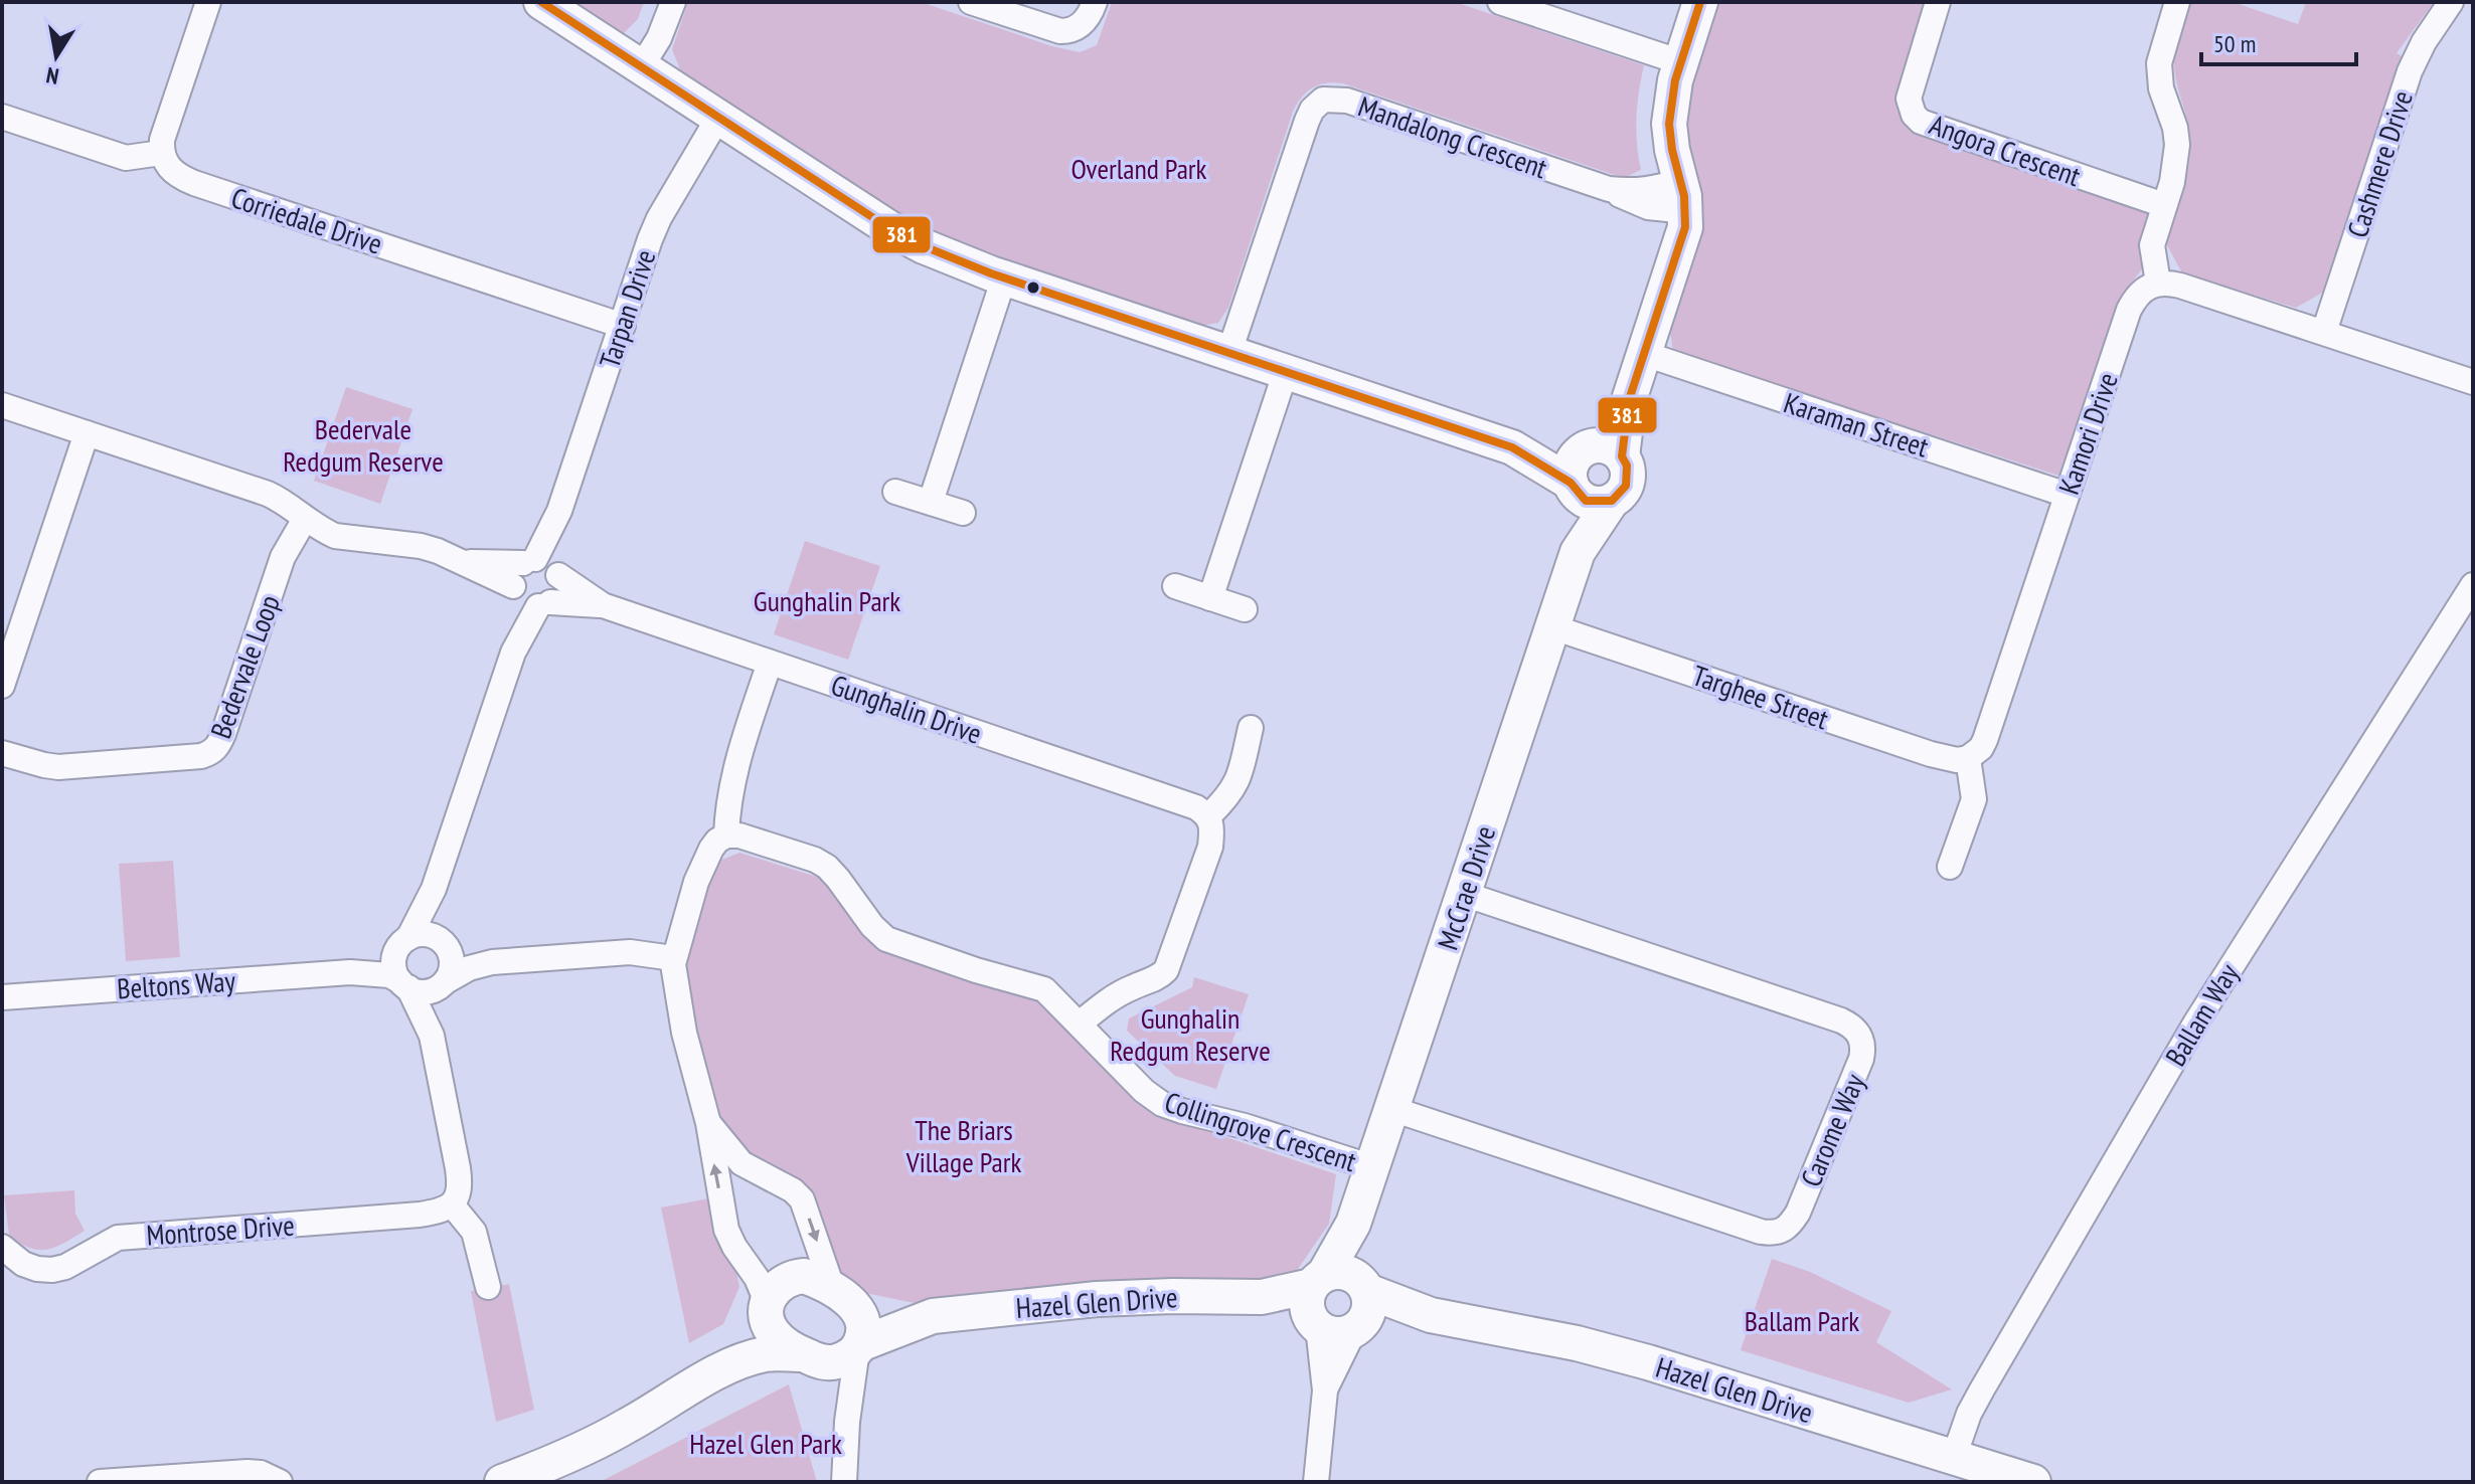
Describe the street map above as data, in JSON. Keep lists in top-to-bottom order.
{
  "streets": {
    "street": [
      "Mandalong Crescent",
      "Angora Crescent",
      "Cashmere Drive",
      "Corriedale Drive",
      "Tarpan Drive",
      "Karaman Street",
      "Kamori Drive",
      "Bedervale Loop",
      "Targhee Street",
      "Gunghalin Drive",
      "McCrae Drive",
      "Beltons Way",
      "Ballam Way",
      "Carome Way",
      "Collingrove Crescent",
      "Montrose Drive",
      "Hazel Glen Drive"
    ]
  },
  "crossings": [
    ["Corriedale Drive", "Tarpan Drive"],
    ["Tarpan Drive", "Gunghalin Drive"],
    ["Tarpan Drive", "Beltons Way"],
    ["Karaman Street", "Kamori Drive"],
    ["Kamori Drive", "Targhee Street"],
    ["Bedervale Loop", "Gunghalin Drive"],
    ["Targhee Street", "McCrae Drive"],
    ["McCrae Drive", "Carome Way"],
    ["McCrae Drive", "Collingrove Crescent"],
    ["McCrae Drive", "Hazel Glen Drive"],
    ["Ballam Way", "Hazel Glen Drive"]
  ],
  "parks": [
    "Overland Park",
    "Bedervale Redgum Reserve",
    "Gunghalin Park",
    "Gunghalin Redgum Reserve",
    "The Briars Village Park",
    "Ballam Park",
    "Hazel Glen Park"
  ],
  "lines": ["transit line 381"],
  "scale_bar": "50 m",
  "north": "bottom"
}
